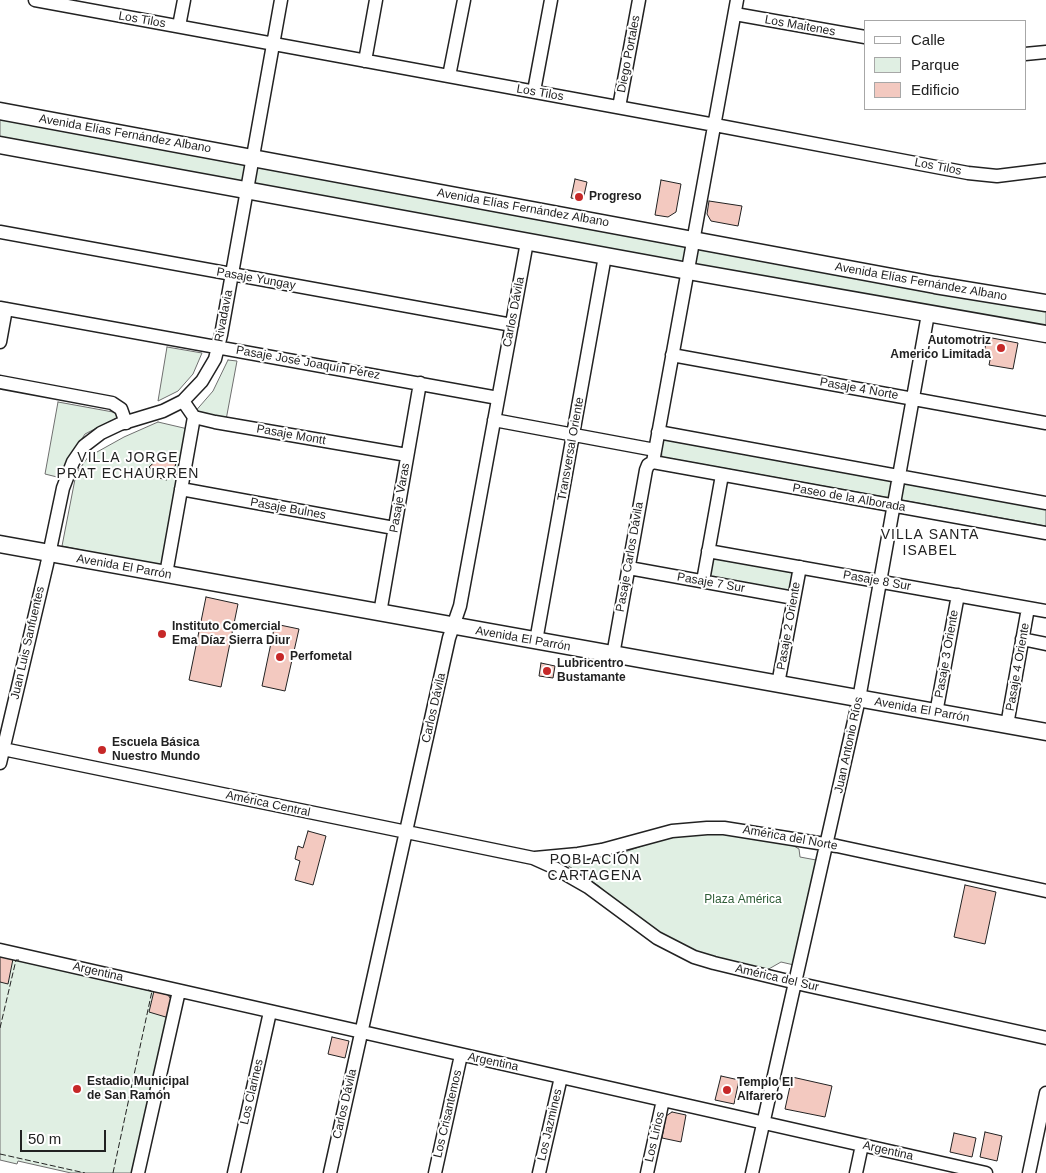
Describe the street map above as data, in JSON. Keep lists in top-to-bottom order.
{
  "streets": {
    "main road": ["Avenida Elías Fernández Albano", "Avenida El Parrón"],
    "street": [
      "Los Tilos",
      "Los Maitenes",
      "Diego Portales",
      "Pasaje Yungay",
      "Carlos Dávila",
      "Rivadavia",
      "Pasaje José Joaquín Pérez",
      "Pasaje 4 Norte",
      "Pasaje Montt",
      "Transversal Oriente",
      "Pasaje Varas",
      "Paseo de la Alborada",
      "Pasaje Bulnes",
      "Pasaje Carlos Dávila",
      "Pasaje 8 Sur",
      "Pasaje 7 Sur",
      "Pasaje 2 Oriente",
      "Juan Luis Sanfuentes",
      "Pasaje 3 Oriente",
      "Pasaje 4 Oriente",
      "Juan Antonio Ríos",
      "América Central",
      "América del Norte",
      "Argentina",
      "América del Sur",
      "Los Clarines",
      "Los Crisantemos",
      "Los Jazmines",
      "Los Lirios"
    ]
  },
  "crossings": [
    ["Los Tilos", "Diego Portales"],
    ["Los Tilos", "Rivadavia"],
    ["Avenida Elías Fernández Albano", "Rivadavia"],
    ["Pasaje Yungay", "Carlos Dávila"],
    ["Pasaje Yungay", "Rivadavia"],
    ["Carlos Dávila", "Pasaje José Joaquín Pérez"],
    ["Carlos Dávila", "Paseo de la Alborada"],
    ["Carlos Dávila", "Avenida El Parrón"],
    ["Carlos Dávila", "América Central"],
    ["Carlos Dávila", "Argentina"],
    ["Rivadavia", "Pasaje José Joaquín Pérez"],
    ["Rivadavia", "Avenida El Parrón"],
    ["Rivadavia", "Juan Luis Sanfuentes"],
    ["Pasaje José Joaquín Pérez", "Pasaje Varas"],
    ["Pasaje 4 Norte", "Juan Antonio Ríos"],
    ["Pasaje Montt", "Pasaje Varas"],
    ["Transversal Oriente", "Paseo de la Alborada"],
    ["Transversal Oriente", "Avenida El Parrón"],
    ["Pasaje Varas", "Pasaje Bulnes"],
    ["Pasaje Varas", "Avenida El Parrón"],
    ["Paseo de la Alborada", "Pasaje Carlos Dávila"],
    ["Paseo de la Alborada", "Juan Antonio Ríos"],
    ["Pasaje Carlos Dávila", "Avenida El Parrón"],
    ["Pasaje Carlos Dávila", "Pasaje 7 Sur"],
    ["Avenida El Parrón", "Pasaje 2 Oriente"],
    ["Avenida El Parrón", "Juan Luis Sanfuentes"],
    ["Avenida El Parrón", "Pasaje 3 Oriente"],
    ["Avenida El Parrón", "Pasaje 4 Oriente"],
    ["Avenida El Parrón", "Juan Antonio Ríos"],
    ["Pasaje 8 Sur", "Pasaje 2 Oriente"],
    ["Pasaje 8 Sur", "Pasaje 3 Oriente"],
    ["Pasaje 8 Sur", "Pasaje 4 Oriente"],
    ["Pasaje 8 Sur", "Juan Antonio Ríos"],
    ["Pasaje 7 Sur", "Pasaje 2 Oriente"],
    ["Juan Luis Sanfuentes", "América Central"],
    ["Juan Antonio Ríos", "América del Norte"],
    ["Juan Antonio Ríos", "Argentina"],
    ["Juan Antonio Ríos", "América del Sur"],
    ["América Central", "América del Norte"],
    ["América Central", "América del Sur"],
    ["América del Norte", "América del Sur"],
    ["Argentina", "Los Clarines"],
    ["Argentina", "Los Crisantemos"],
    ["Argentina", "Los Jazmines"],
    ["Argentina", "Los Lirios"]
  ],
  "districts": ["VILLA JORGE PRAT ECHAURREN", "VILLA SANTA ISABEL", "POBLACIÓN CARTAGENA"],
  "parks": ["Plaza América"],
  "places": [
    "Progreso",
    "Automotriz Americo Limitada",
    "Instituto Comercial Ema Díaz Sierra Diur",
    "Perfometal",
    "Lubricentro Bustamante",
    "Escuela Básica Nuestro Mundo",
    "Estadio Municipal de San Ramón",
    "Templo El Alfarero"
  ],
  "legend": ["Calle", "Parque", "Edificio"],
  "scale_bar": "50 m"
}
